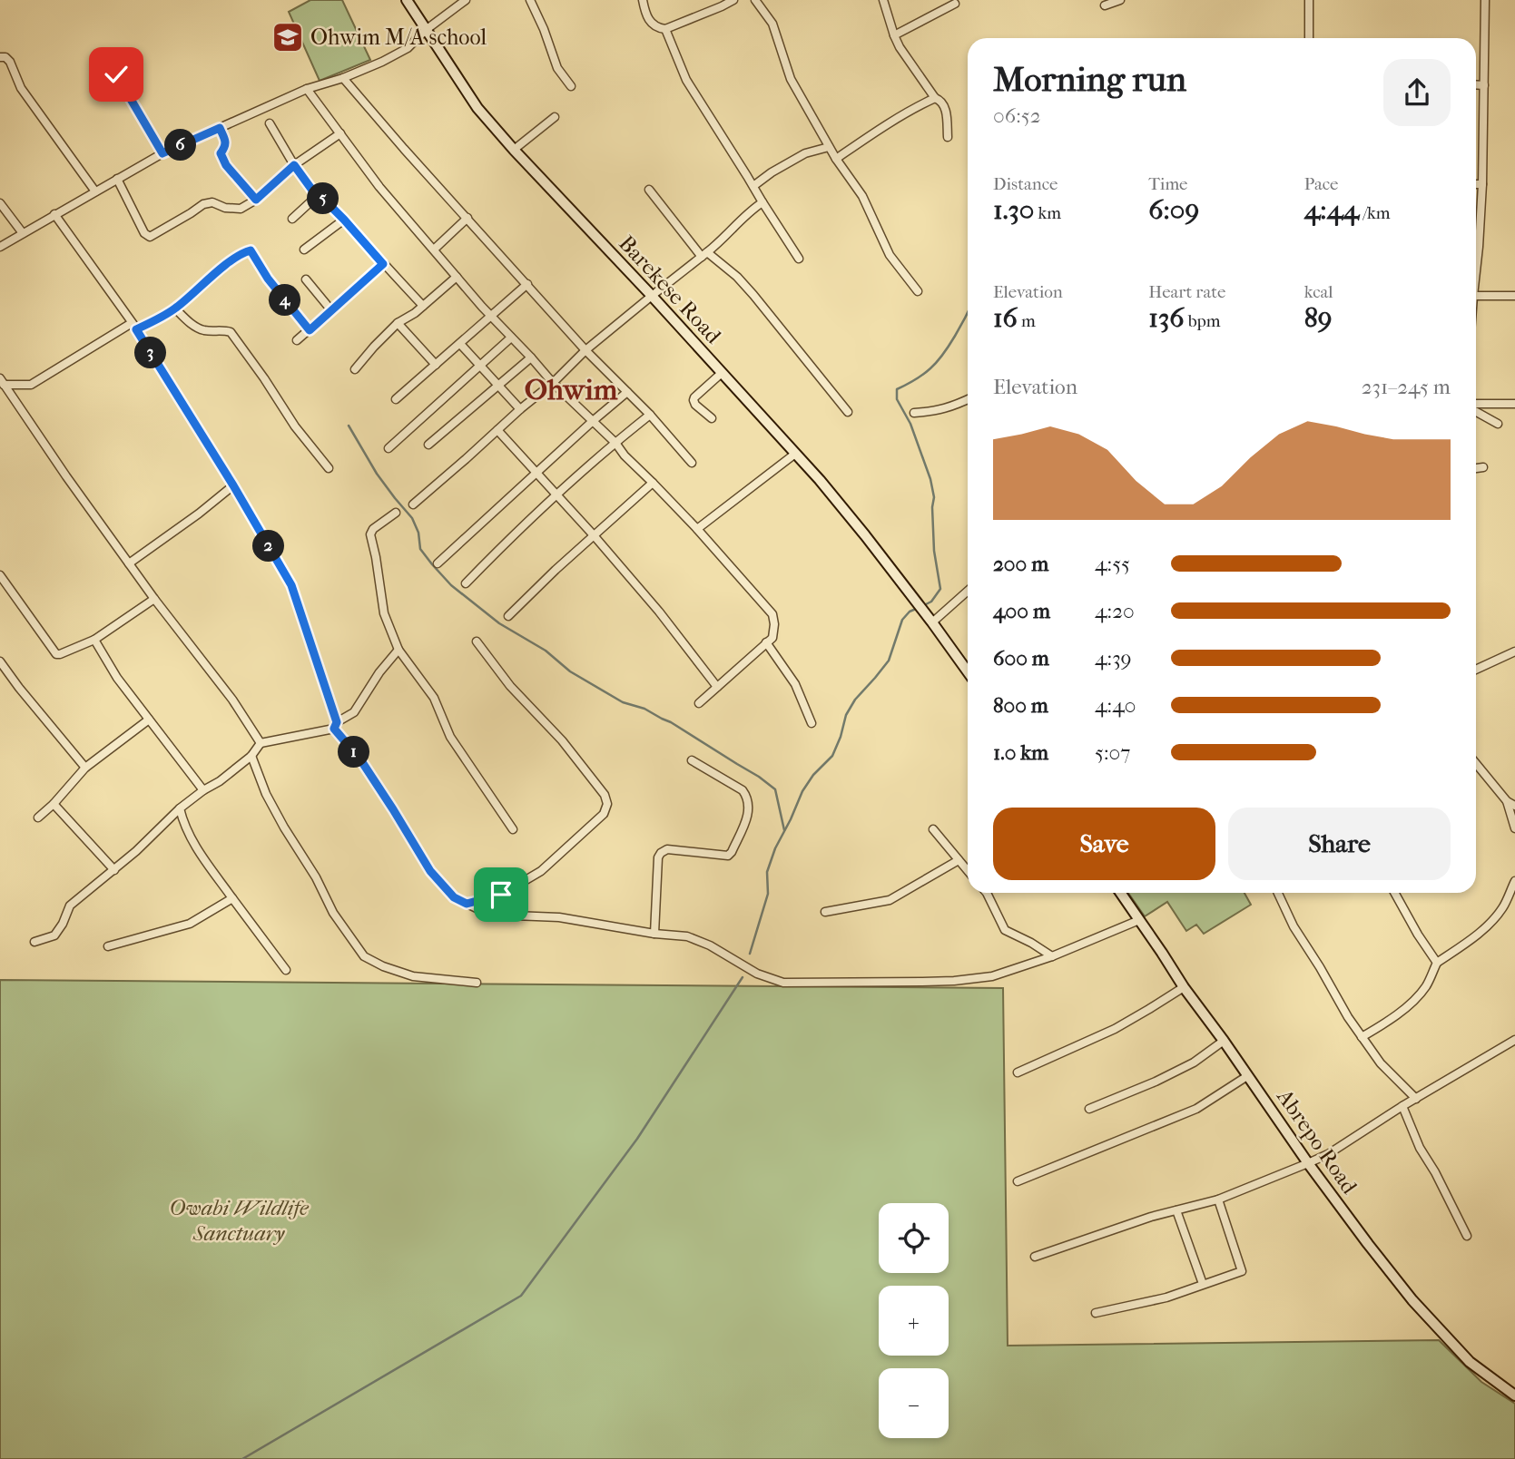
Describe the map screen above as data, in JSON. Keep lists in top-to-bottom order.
{
  "streets": {
    "main road": ["Barekese Road", "Abrepo Road"]
  },
  "districts": ["Ohwim"],
  "parks": ["Owabi Wildlife Sanctuary"],
  "places": {
    "school or university": ["Ohwim M/A school"]
  },
  "page": {
    "heading": ["Morning run", "06:52"],
    "pins": [
      "6",
      "5",
      "4",
      "3",
      "2",
      "1"
    ],
    "stats": [
      ["Distance", "1.30 km"],
      ["Time", "6:09"],
      ["Pace", "4:44 /km"],
      ["Elevation", "16 m"],
      ["Heart rate", "136 bpm"],
      ["kcal", "89"]
    ],
    "chart": ["Elevation", "231–245 m"],
    "list": [
      {
        "name": "200 m",
        "note": "4:55"
      },
      {
        "name": "400 m",
        "note": "4:20"
      },
      {
        "name": "600 m",
        "note": "4:39"
      },
      {
        "name": "800 m",
        "note": "4:40"
      },
      {
        "name": "1.0 km",
        "note": "5:07"
      }
    ],
    "buttons": ["Save", "Share"],
    "map_buttons": ["+", "−"]
  }
}
